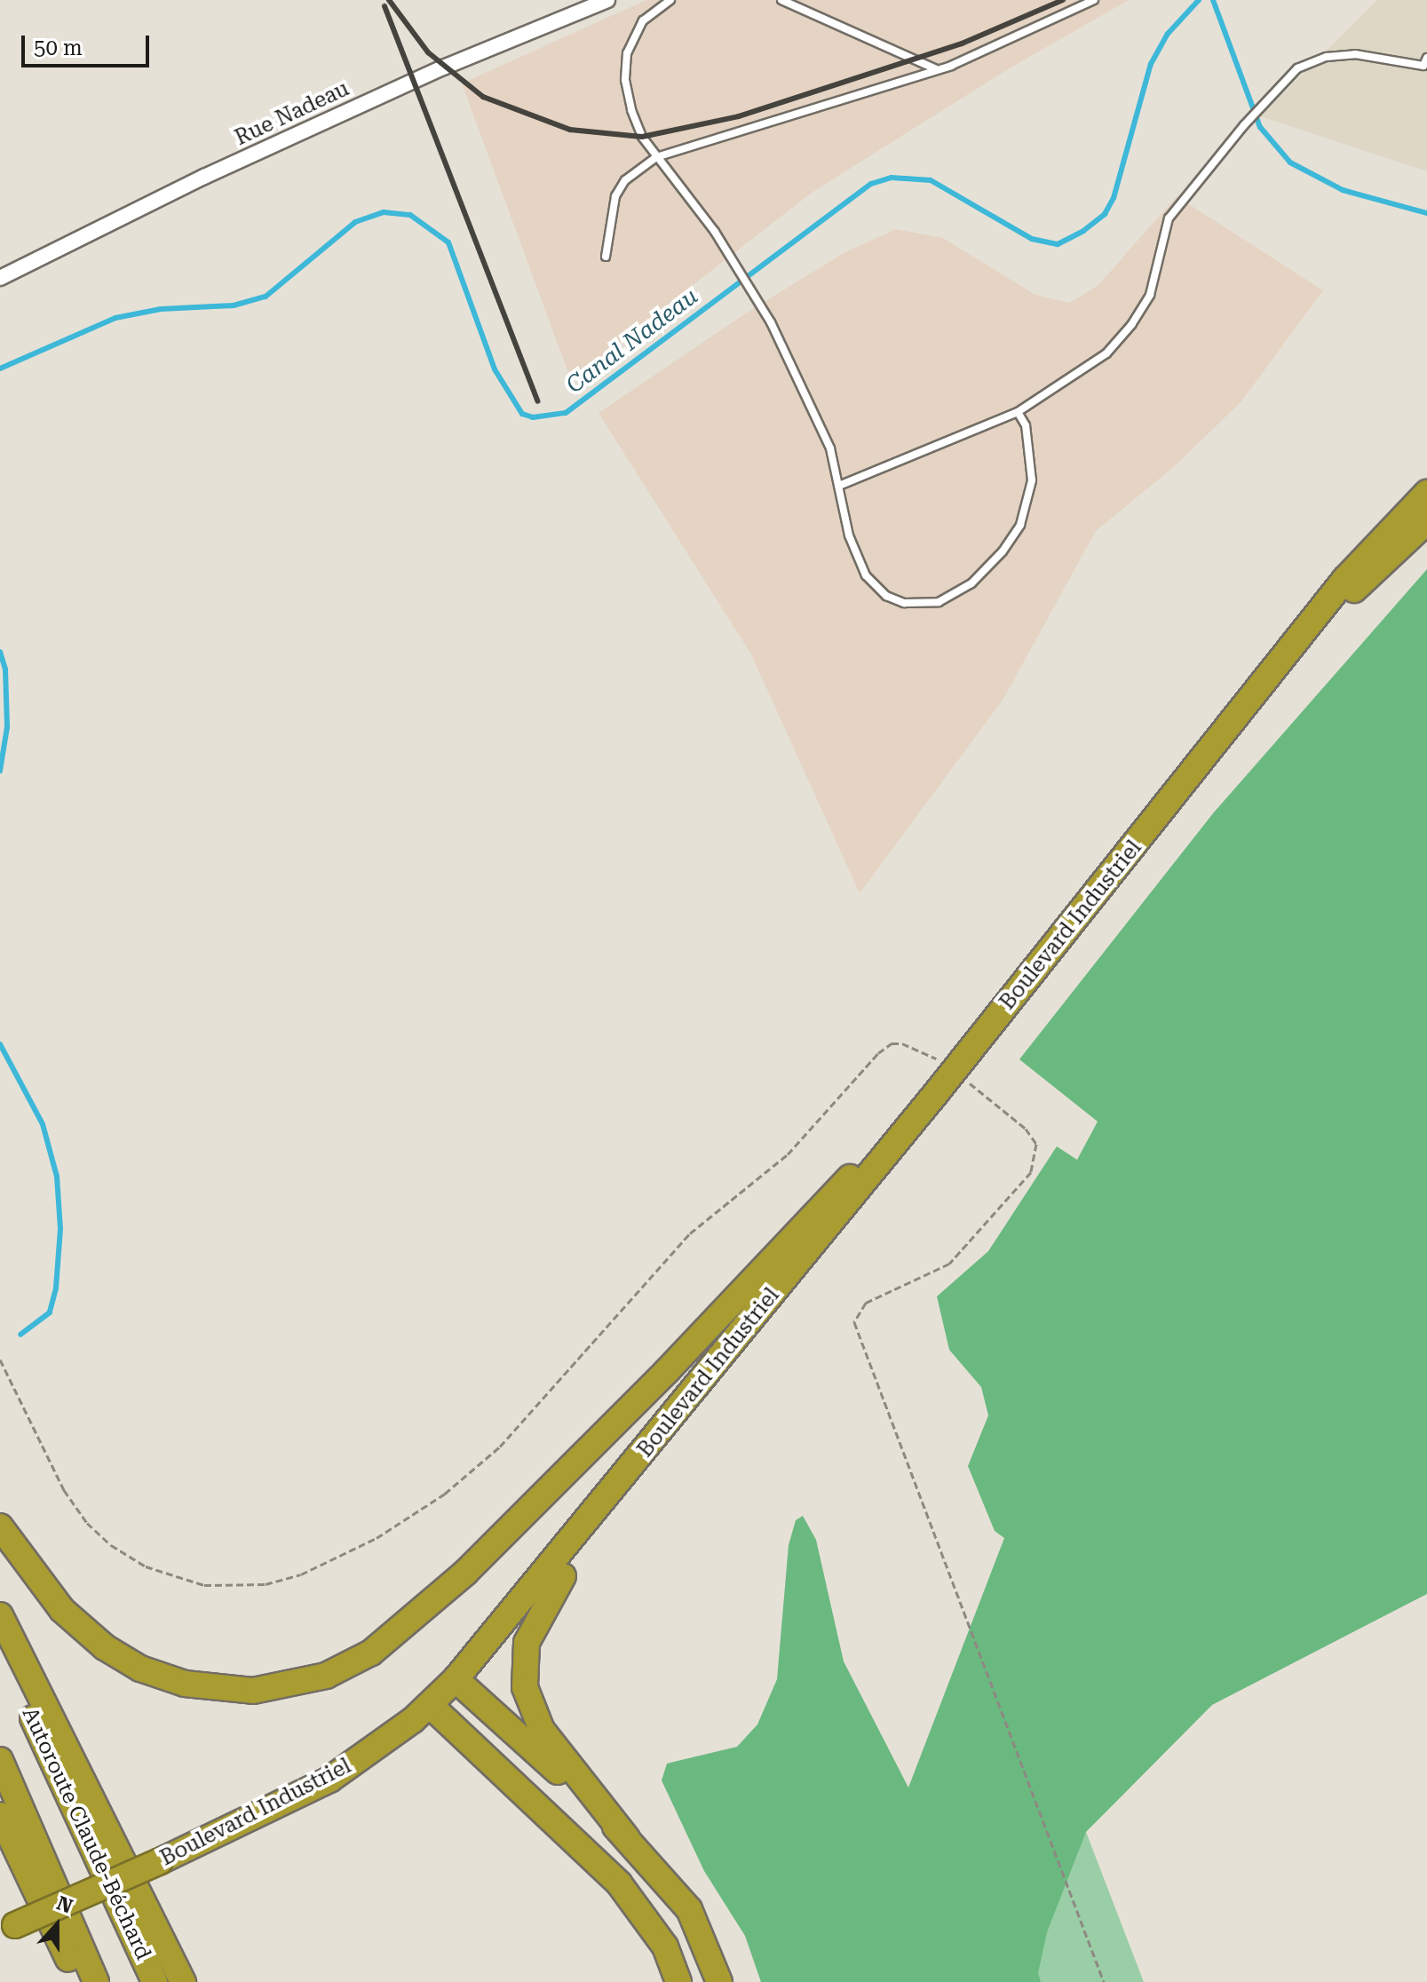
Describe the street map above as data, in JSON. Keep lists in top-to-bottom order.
{
  "streets": {
    "highway": ["Boulevard Industriel", "Autoroute Claude-Béchard"],
    "street": ["Rue Nadeau"]
  },
  "water": ["Canal Nadeau"],
  "scale_bar": "50 m",
  "north": "top"
}
